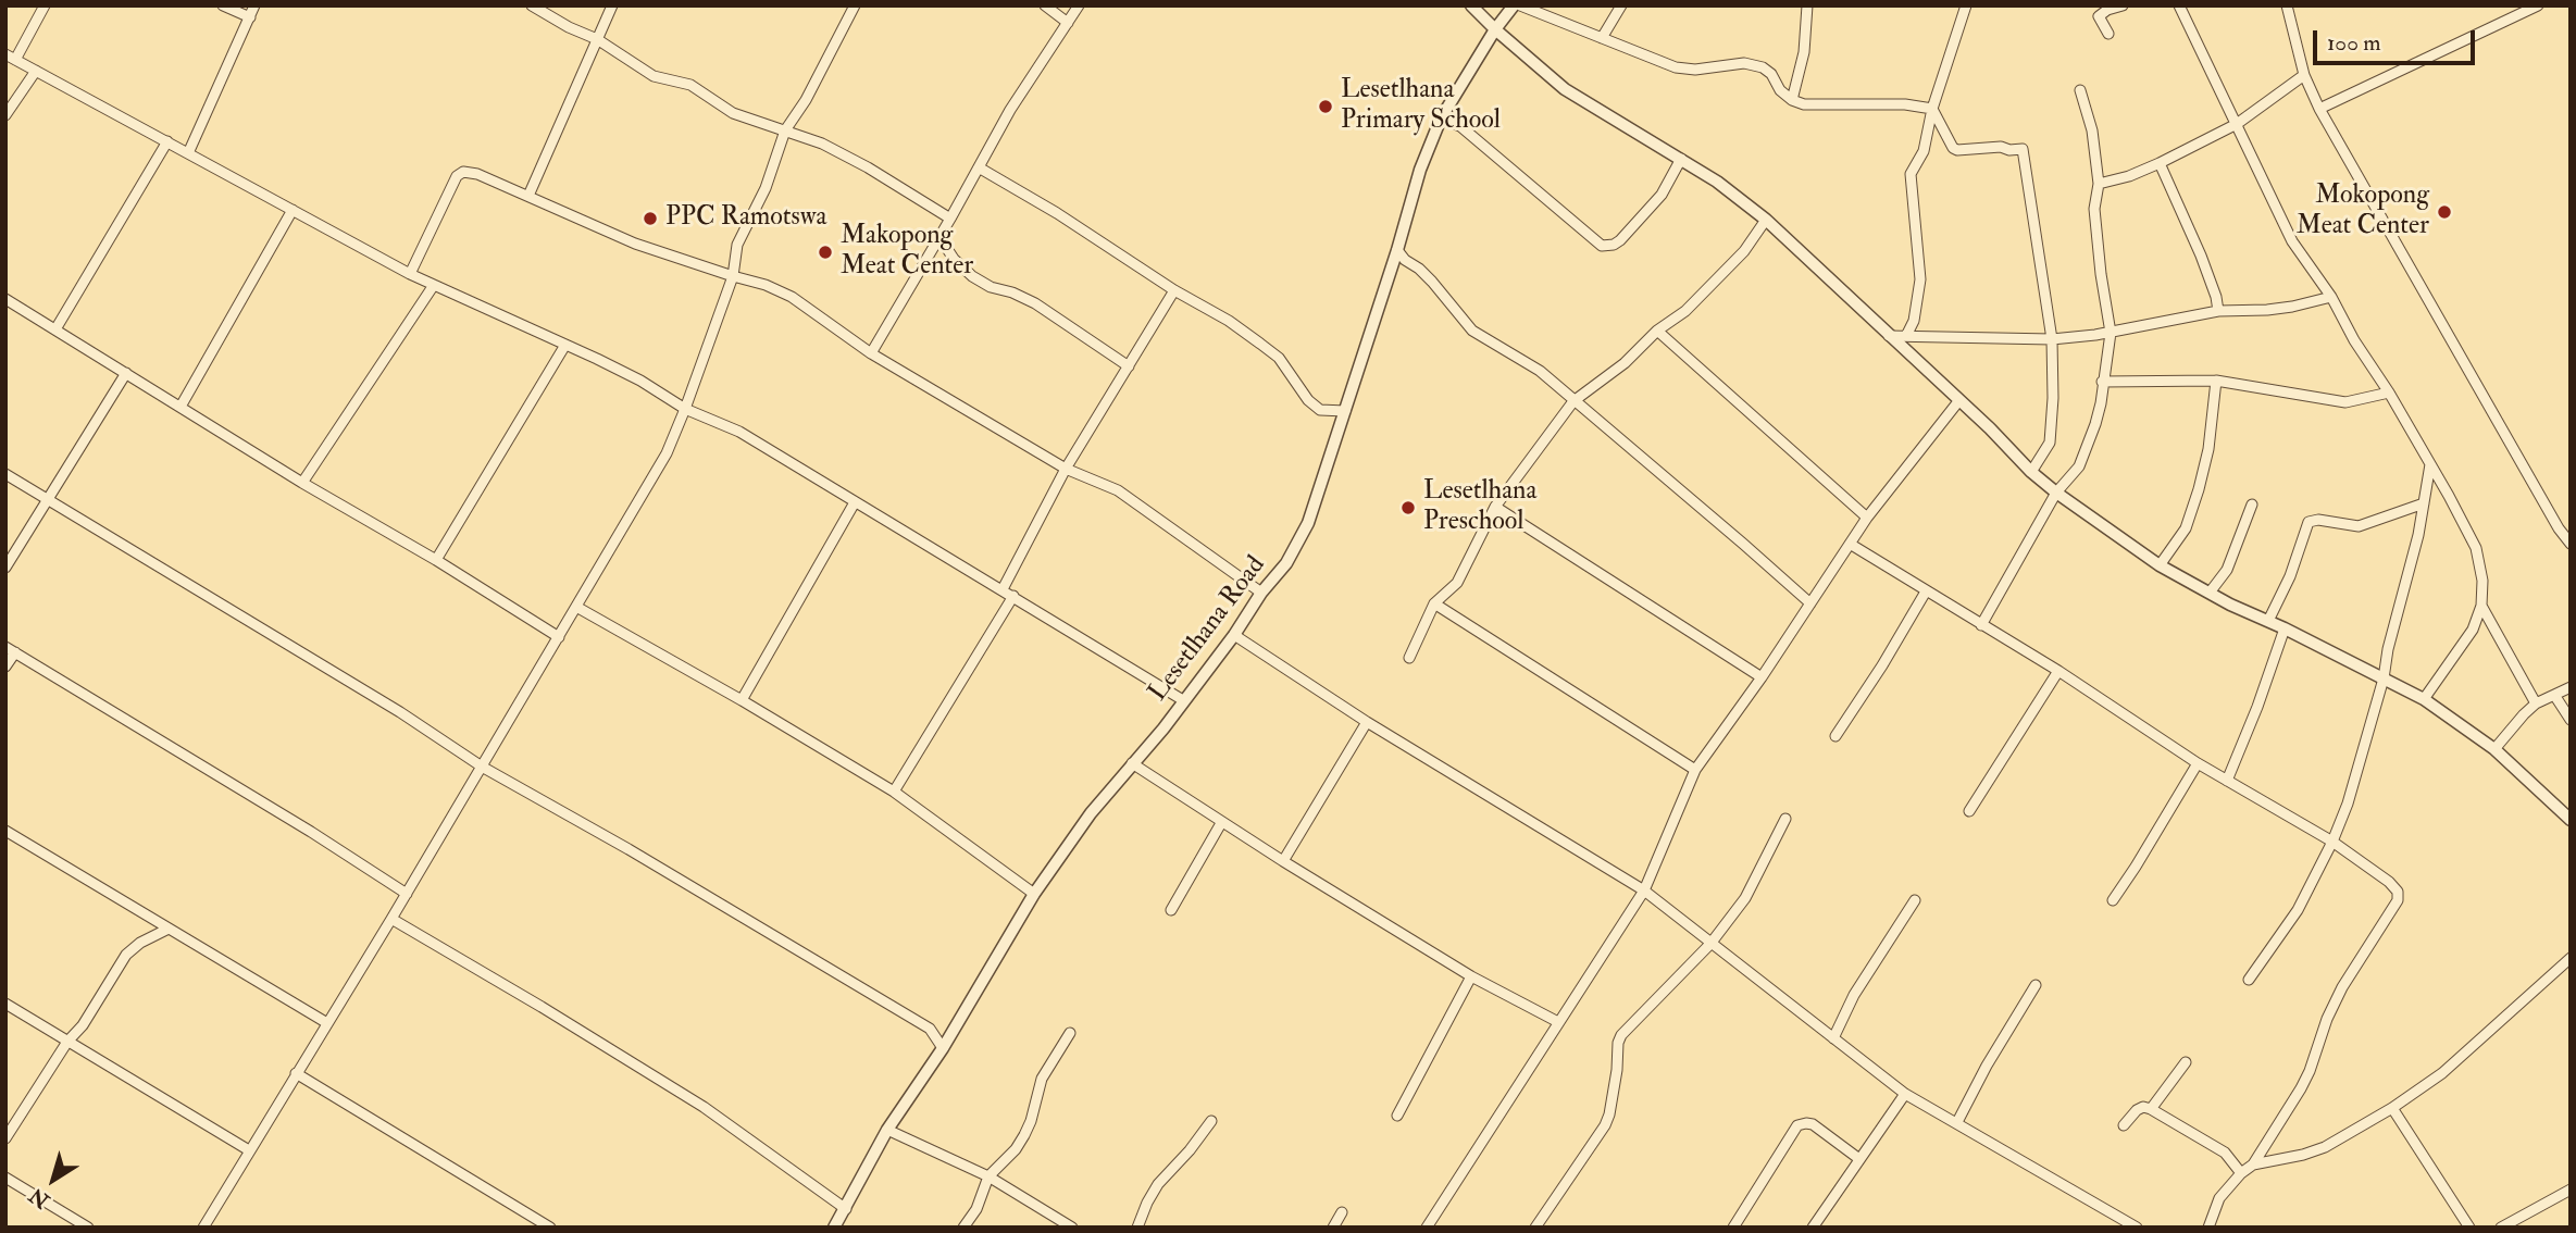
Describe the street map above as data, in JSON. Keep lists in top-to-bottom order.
{
  "streets": {
    "street": ["Lesetlhana Road"]
  },
  "places": [
    "Lesetlhana Primary School",
    "Mokopong Meat Center",
    "PPC Ramotswa",
    "Makopong Meat Center",
    "Lesetlhana Preschool"
  ],
  "scale_bar": "100 m",
  "north": "bottom left"
}
